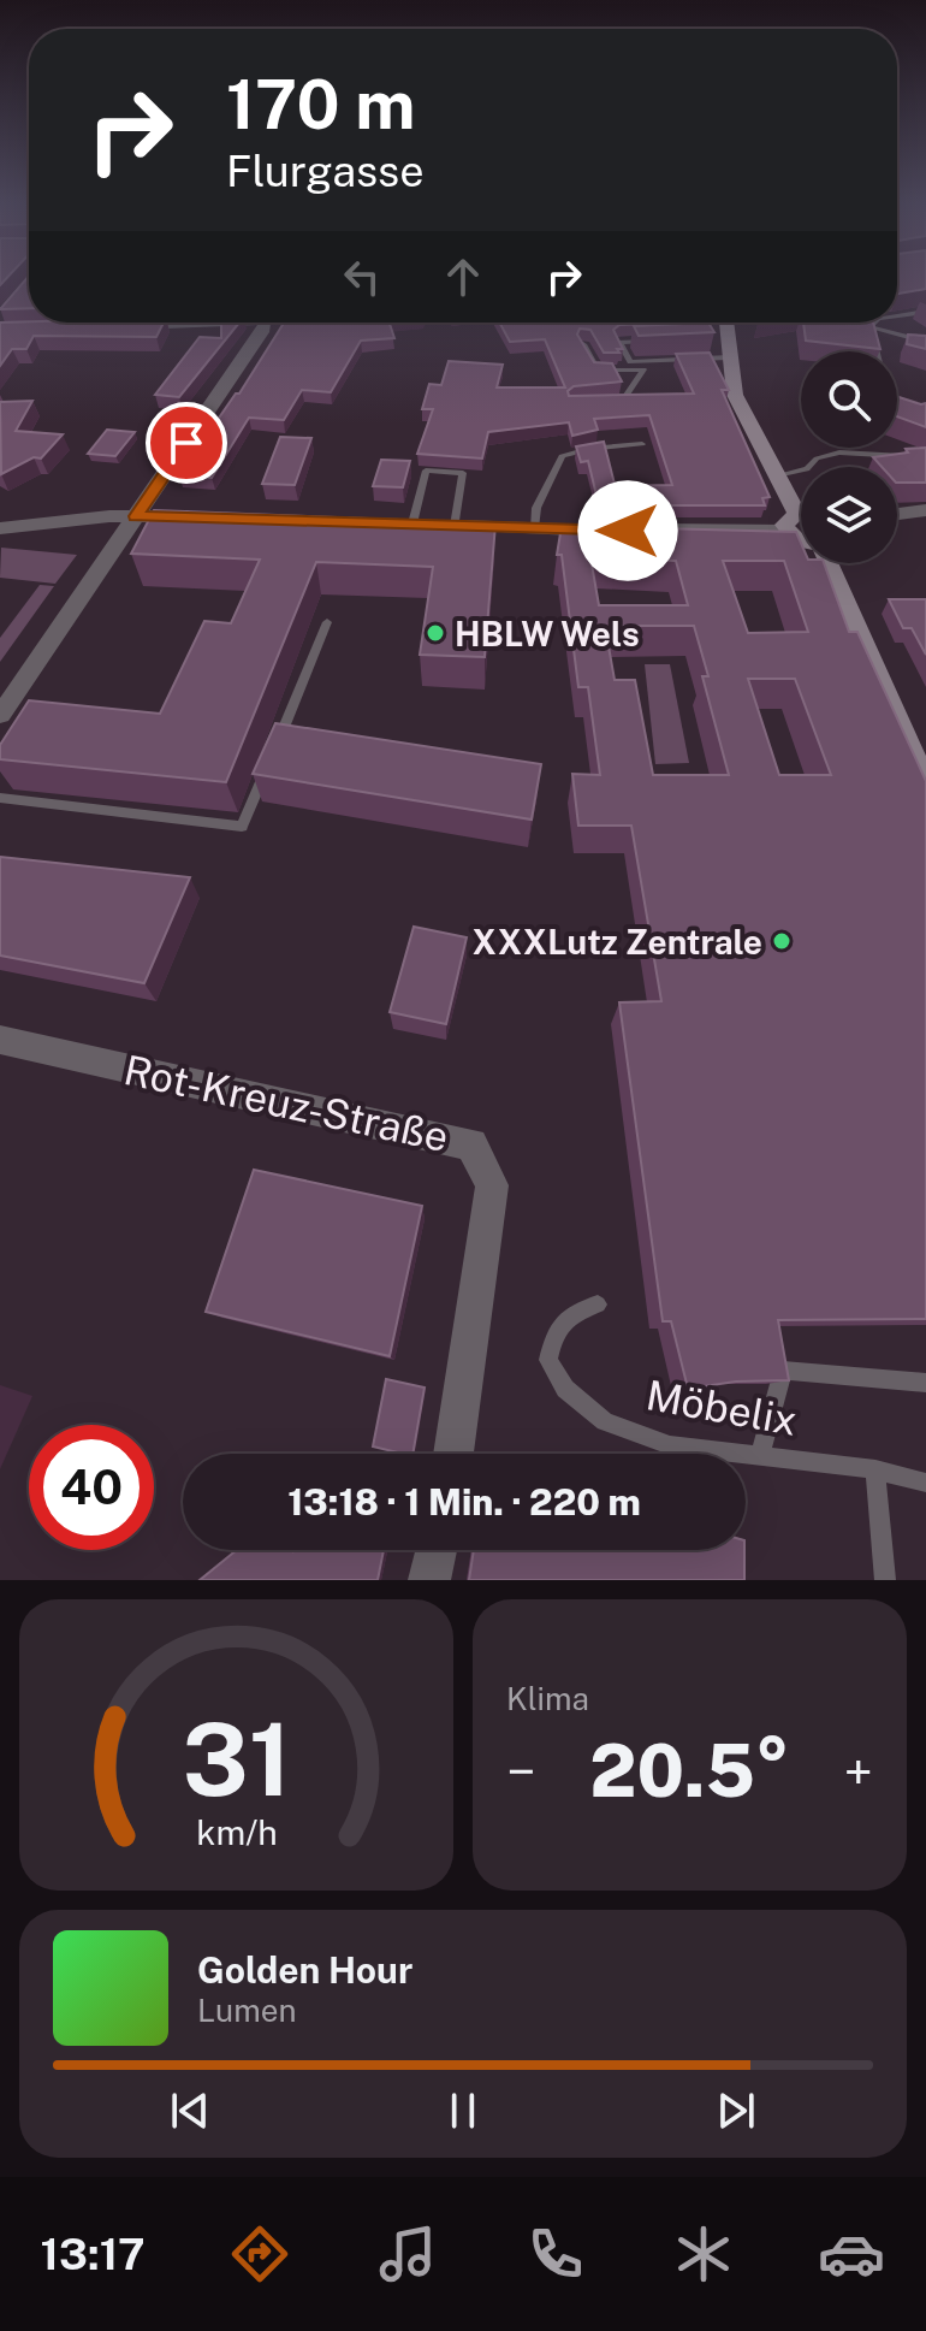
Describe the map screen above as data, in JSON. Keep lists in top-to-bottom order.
{
  "streets": {
    "street": ["Rot-Kreuz-Straße"],
    "lane": ["Möbelix"]
  },
  "places": ["HBLW Wels", "XXXLutz Zentrale"],
  "page": {
    "turn": ["170 m", "Flurgasse"],
    "limit": "40",
    "trip": "13:18 · 1 Min. · 220 m",
    "tile": "Klima",
    "heat": ["−", "20.5°", "+"],
    "song": ["Golden Hour", "Lumen"],
    "tabs": "13:17",
    "gauge": ["31", "km/h"]
  }
}
